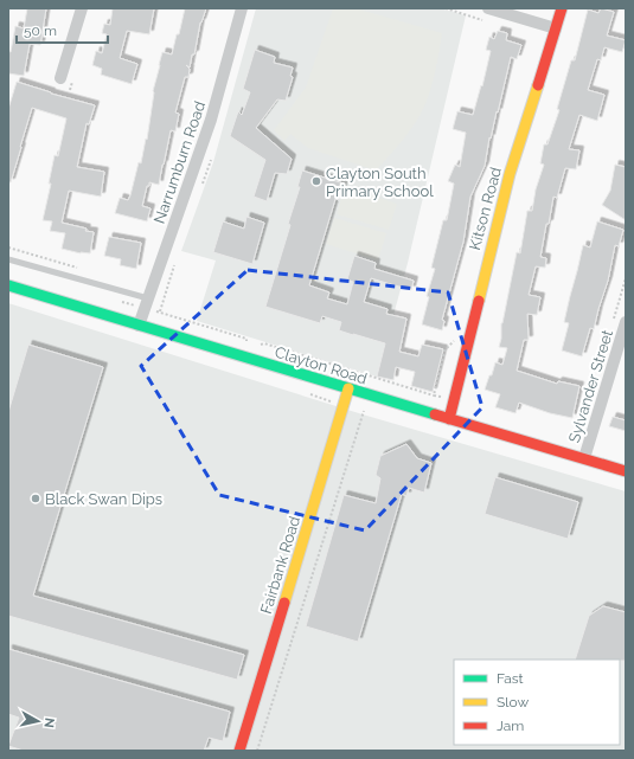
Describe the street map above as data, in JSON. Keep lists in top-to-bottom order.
{
  "streets": {
    "main road": ["Kitson Road", "Clayton Road", "Fairbank Road"],
    "street": ["Narrumburn Road", "Sylvander Street"]
  },
  "crossings": [
    ["Narrumburn Road", "Clayton Road"],
    ["Kitson Road", "Clayton Road"],
    ["Clayton Road", "Sylvander Street"],
    ["Clayton Road", "Fairbank Road"]
  ],
  "places": ["Clayton South Primary School", "Black Swan Dips"],
  "legend": ["Fast", "Slow", "Jam"],
  "scale_bar": "50 m",
  "north": "right"
}
